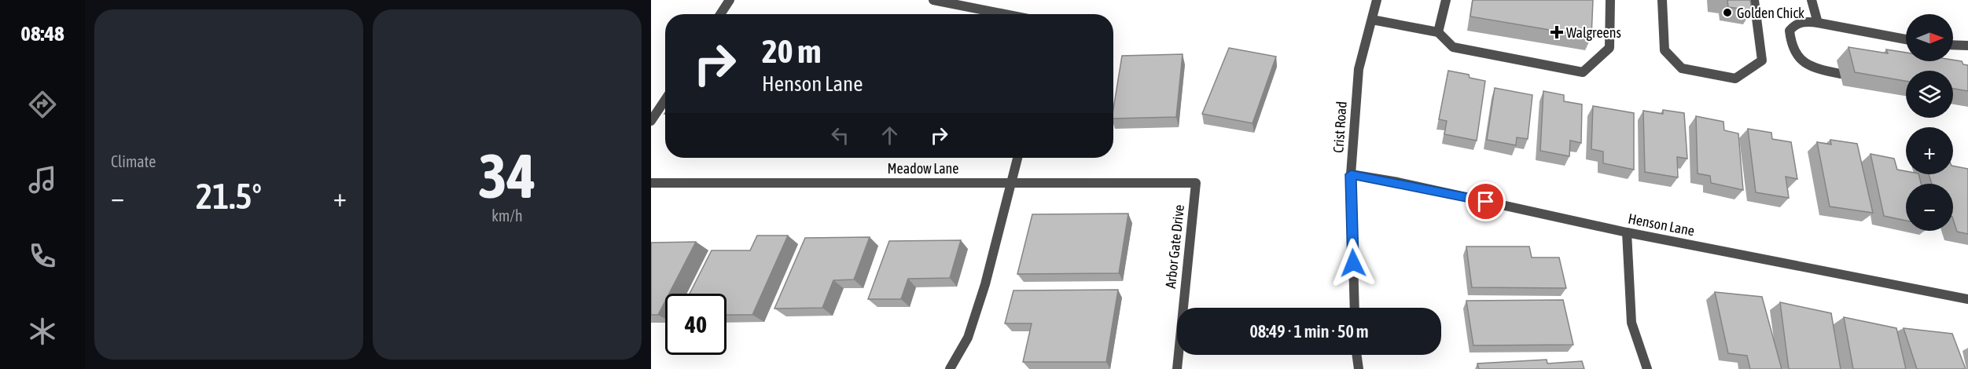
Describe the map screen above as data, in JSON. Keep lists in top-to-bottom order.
{
  "streets": {
    "street": [
      "Crist Road",
      "Meadow Lane",
      "Henson Lane",
      "Arbor Gate Drive"
    ]
  },
  "crossings": [
    ["Crist Road", "Henson Lane"],
    ["Meadow Lane", "Arbor Gate Drive"]
  ],
  "places": {
    "other": ["Golden Chick"],
    "health": ["Walgreens"]
  },
  "north": "right",
  "page": {
    "tabs": "08:48",
    "tile": [
      "Climate",
      ["34", "km/h"]
    ],
    "map_buttons": ["+", "−"],
    "turn": ["20 m", "Henson Lane"],
    "heat": ["−", "21.5°", "+"],
    "limit": "40",
    "trip": "08:49 · 1 min · 50 m"
  }
}
